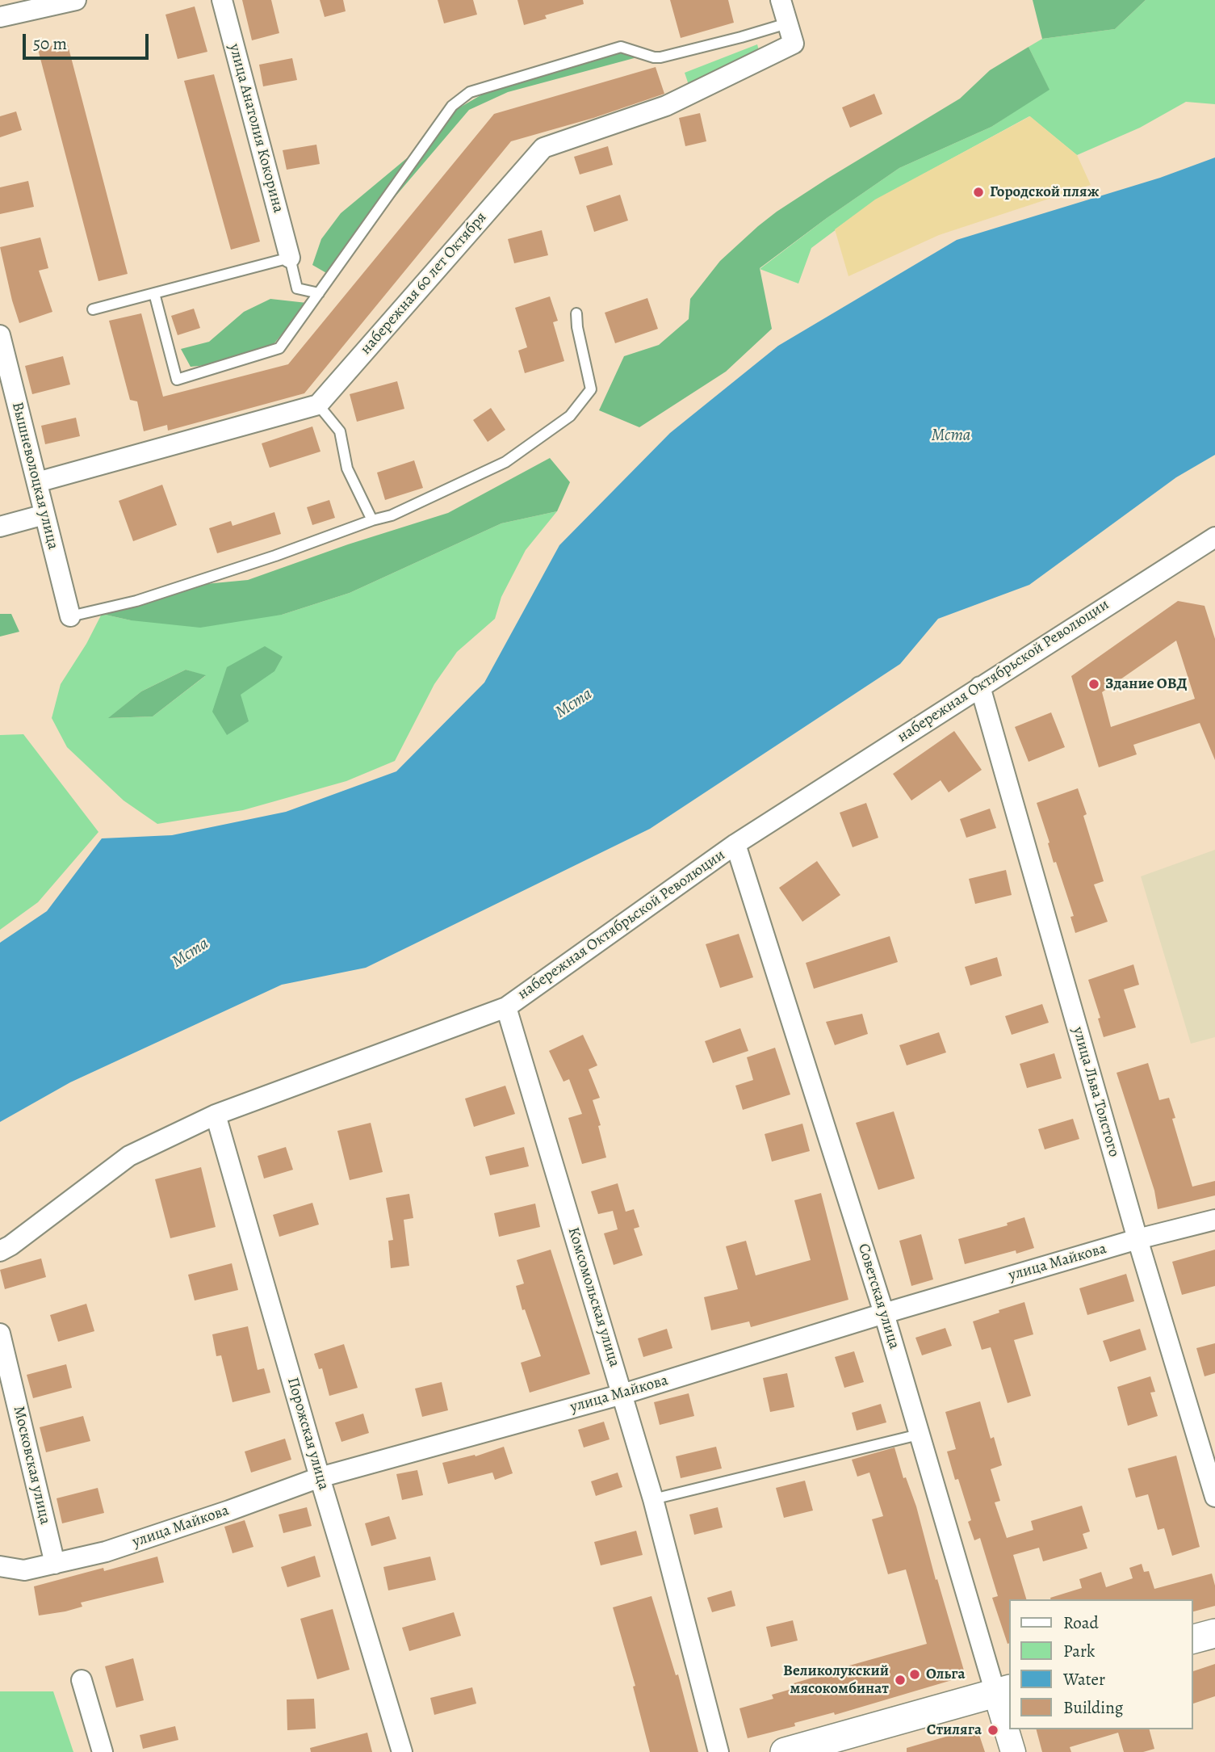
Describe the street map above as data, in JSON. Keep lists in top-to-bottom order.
{
  "streets": {
    "street": [
      "улица Анатолия Кокорина",
      "набережная 60 лет Октября",
      "Вышневолоцкая улица",
      "набережная Октябрьской Революции",
      "улица Льва Толстого",
      "улица Майкова",
      "Советская улица",
      "Комсомольская улица",
      "Порожская улица",
      "Московская улица"
    ]
  },
  "crossings": [
    ["набережная Октябрьской Революции", "улица Льва Толстого"],
    ["набережная Октябрьской Революции", "Советская улица"],
    ["набережная Октябрьской Революции", "Комсомольская улица"],
    ["набережная Октябрьской Революции", "Порожская улица"],
    ["улица Льва Толстого", "улица Майкова"],
    ["улица Майкова", "Советская улица"],
    ["улица Майкова", "Комсомольская улица"],
    ["улица Майкова", "Порожская улица"],
    ["улица Майкова", "Московская улица"]
  ],
  "water": ["Мста"],
  "places": [
    "Городской пляж",
    "Здание ОВД",
    "Ольга",
    "Великолукский мясокомбинат",
    "Стиляга"
  ],
  "legend": [
    "Road",
    "Park",
    "Water",
    "Building"
  ],
  "scale_bar": "50 m"
}
